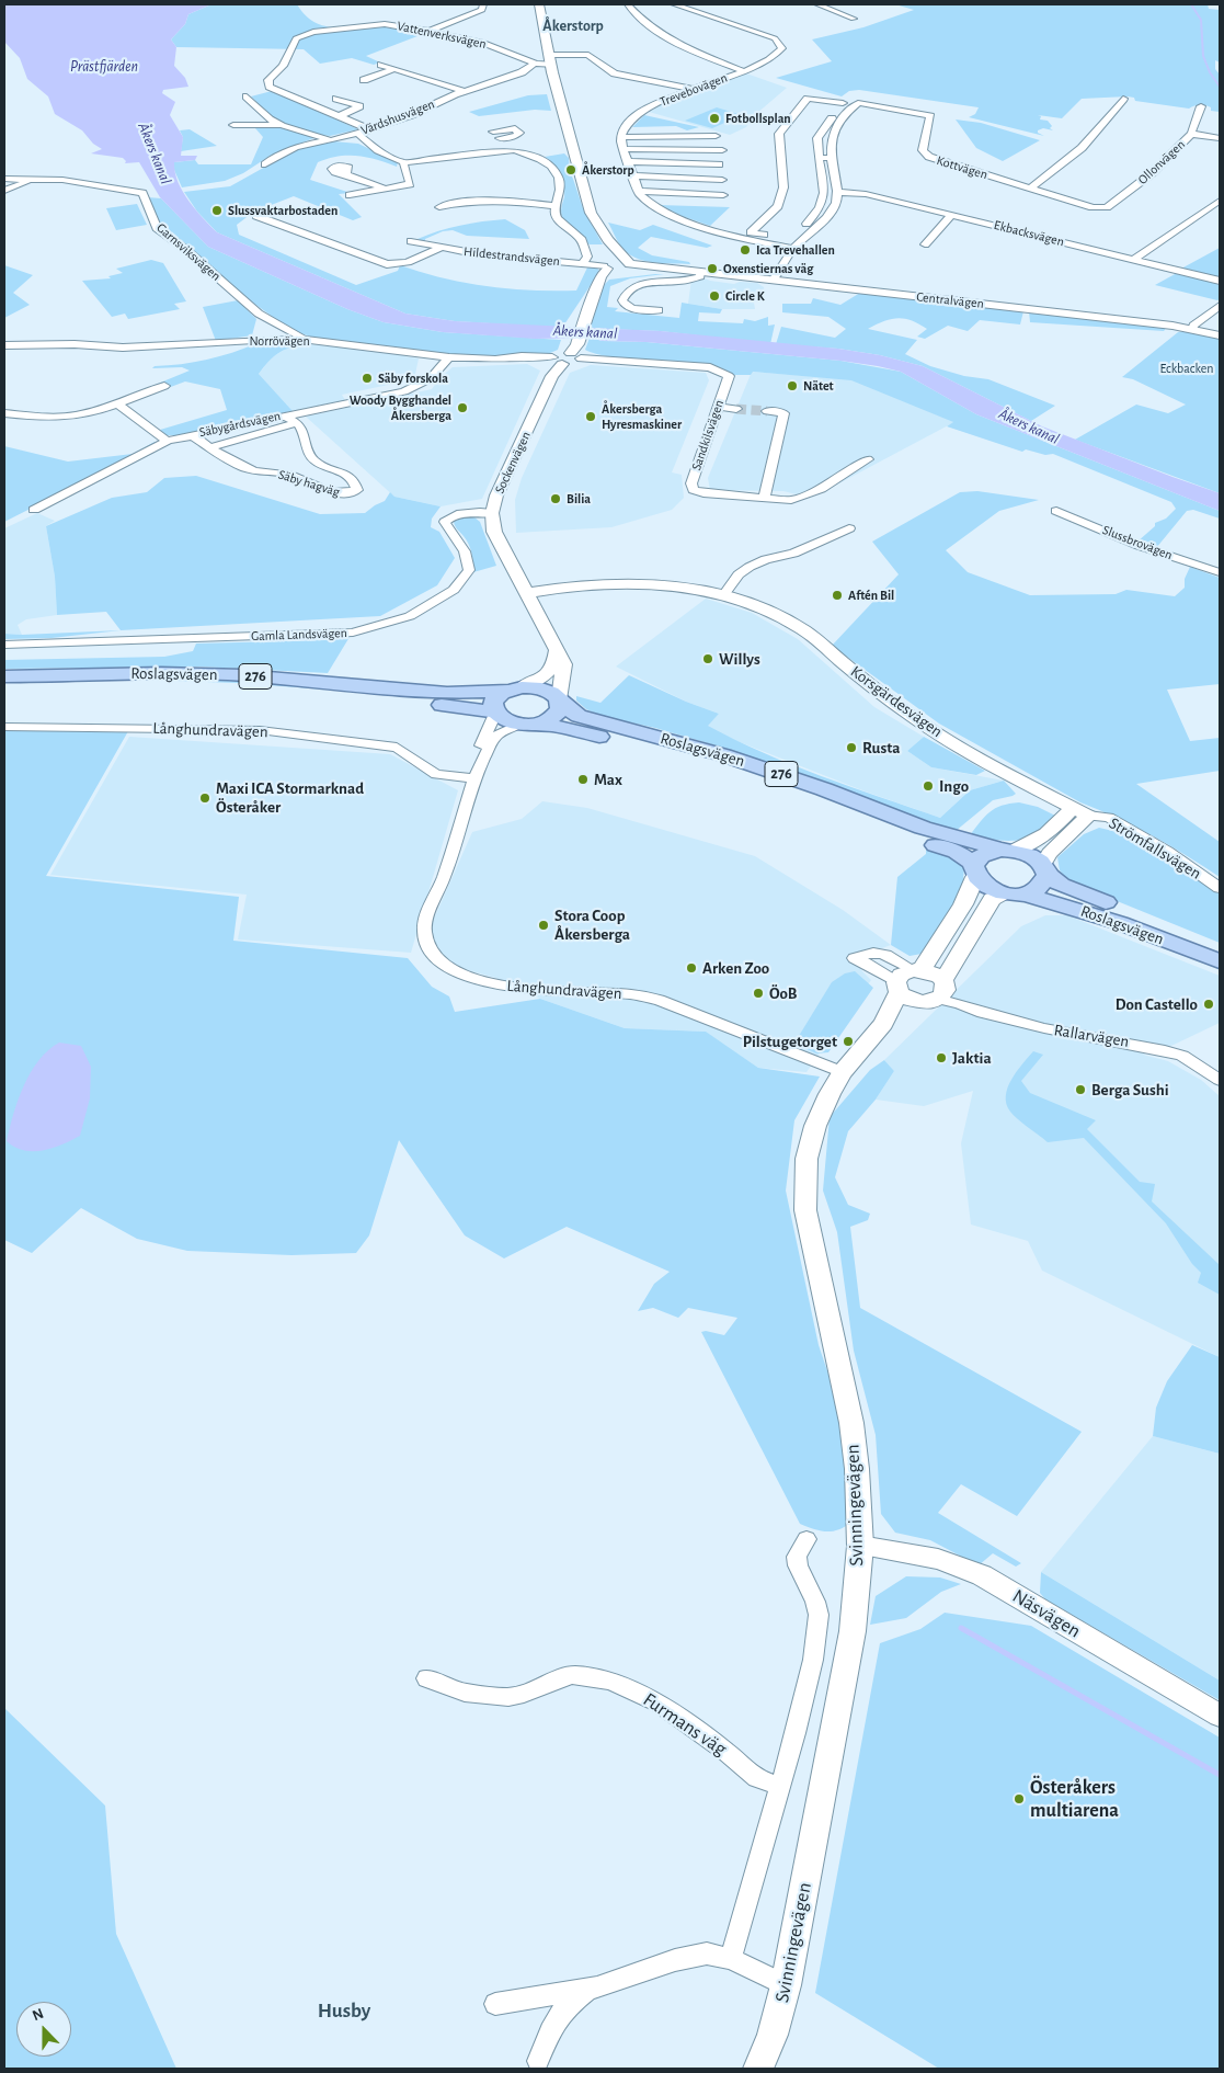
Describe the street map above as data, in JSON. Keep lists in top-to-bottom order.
{
  "streets": {
    "main road": ["Roslagsvägen", "276", "Svinningevägen"],
    "street": [
      "Vattenverksvägen",
      "Trevebovägen",
      "Värdshusvägen",
      "Ollonvägen",
      "Kottvägen",
      "Ekbacksvägen",
      "Garnsviksvägen",
      "Hildestrandsvägen",
      "Centralvägen",
      "Norrövägen",
      "Säbygårdsvägen",
      "Sandkilsvägen",
      "Sockenvägen",
      "Säby hagväg",
      "Slussbrovägen",
      "Gamla Landsvägen",
      "Korsgärdesvägen",
      "Långhundravägen",
      "Strömfallsvägen",
      "Rallarvägen",
      "Näsvägen",
      "Furmans väg"
    ]
  },
  "crossings": [
    ["Vattenverksvägen", "Trevebovägen"],
    ["Vattenverksvägen", "Värdshusvägen"],
    ["Ollonvägen", "Kottvägen"],
    ["Garnsviksvägen", "Norrövägen"],
    ["Hildestrandsvägen", "Centralvägen"],
    ["Norrövägen", "Säbygårdsvägen"],
    ["Norrövägen", "Sockenvägen"],
    ["Säbygårdsvägen", "Säby hagväg"],
    ["Sockenvägen", "Gamla Landsvägen"],
    ["Sockenvägen", "Roslagsvägen"],
    ["Sockenvägen", "Korsgärdesvägen"],
    ["Roslagsvägen", "276"],
    ["Roslagsvägen", "Långhundravägen"],
    ["Roslagsvägen", "Strömfallsvägen"],
    ["276", "Strömfallsvägen"],
    ["Korsgärdesvägen", "Strömfallsvägen"],
    ["Långhundravägen", "Svinningevägen"],
    ["Svinningevägen", "Näsvägen"]
  ],
  "districts": ["Åkerstorp", "Husby"],
  "water": ["Prästfjärden", "Åkers kanal"],
  "parks": ["Eckbacken"],
  "places": [
    "Fotbollsplan",
    "Åkerstorp",
    "Slussvaktarbostaden",
    "Ica Trevehallen",
    "Oxenstiernas väg",
    "Circle K",
    "Säby forskola",
    "Nätet",
    "Woody Bygghandel Åkersberga",
    "Åkersberga Hyresmaskiner",
    "Bilia",
    "Aftén Bil",
    "Willys",
    "Rusta",
    "Max",
    "Ingo",
    "Maxi ICA Stormarknad Österåker",
    "Stora Coop Åkersberga",
    "Arken Zoo",
    "ÖoB",
    "Don Castello",
    "Pilstugetorget",
    "Jaktia",
    "Berga Sushi",
    "Österåkers multiarena"
  ],
  "north": "top"
}
